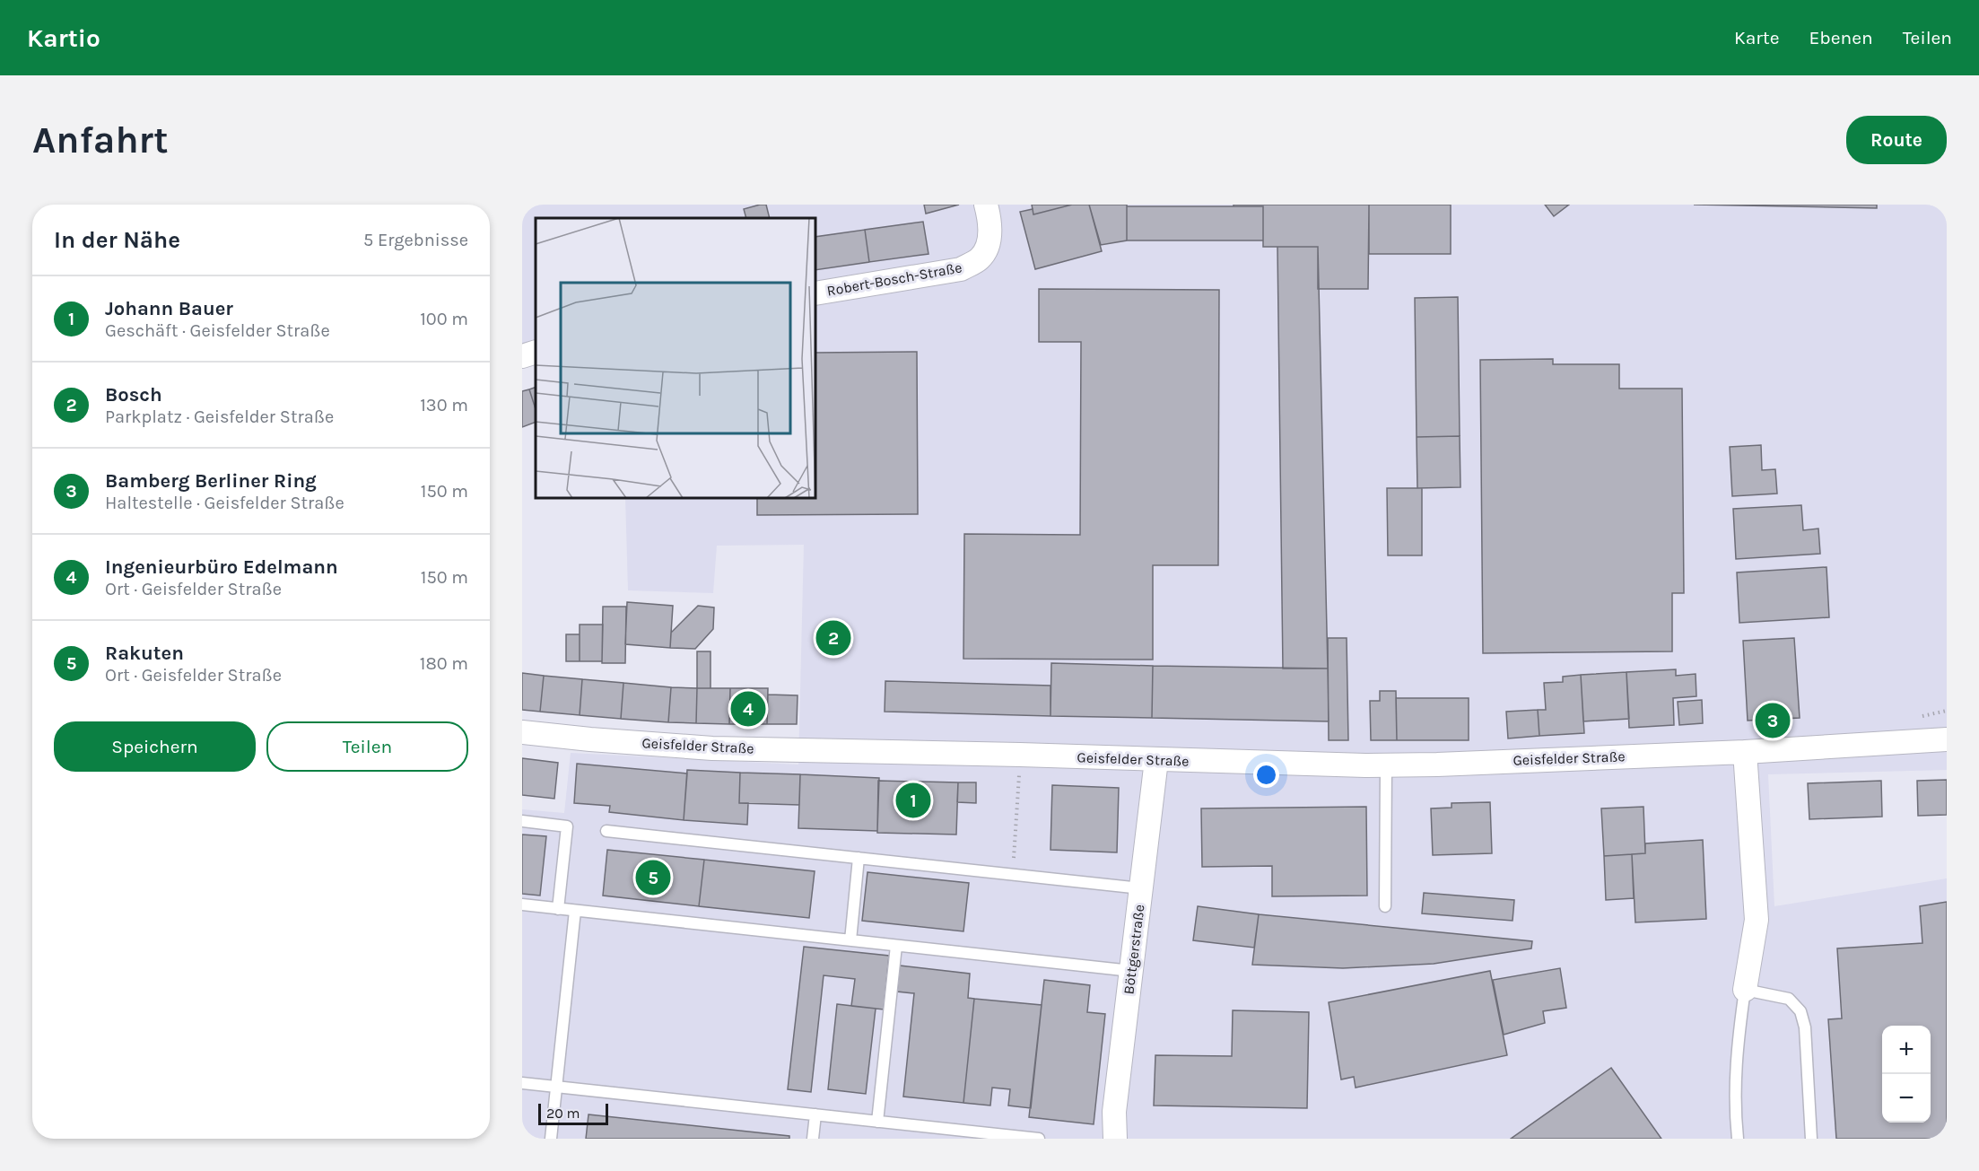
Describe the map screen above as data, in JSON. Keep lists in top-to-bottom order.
{
  "streets": {
    "street": ["Robert-Bosch-Straße", "Geisfelder Straße", "Böttgerstraße"]
  },
  "crossings": [
    ["Geisfelder Straße", "Böttgerstraße"]
  ],
  "scale_bar": "20 m",
  "page": {
    "header": "Kartio",
    "nav": ["Karte", "Ebenen", "Teilen"],
    "buttons": [
      "Route",
      ["Speichern", "Teilen"]
    ],
    "title": "Anfahrt",
    "heading": ["In der Nähe", "5 Ergebnisse"],
    "list": [
      {
        "mark": "1",
        "name": "Johann Bauer",
        "note": "Geschäft · Geisfelder Straße",
        "value": "100 m"
      },
      {
        "mark": "2",
        "name": "Bosch",
        "note": "Parkplatz · Geisfelder Straße",
        "value": "130 m"
      },
      {
        "mark": "3",
        "name": "Bamberg Berliner Ring",
        "note": "Haltestelle · Geisfelder Straße",
        "value": "150 m"
      },
      {
        "mark": "4",
        "name": "Ingenieurbüro Edelmann",
        "note": "Ort · Geisfelder Straße",
        "value": "150 m"
      },
      {
        "mark": "5",
        "name": "Rakuten",
        "note": "Ort · Geisfelder Straße",
        "value": "180 m"
      }
    ],
    "pins": [
      "2",
      "4",
      "3",
      "1",
      "5"
    ],
    "map_buttons": ["+", "−"],
    "scale": "20 m"
  }
}
